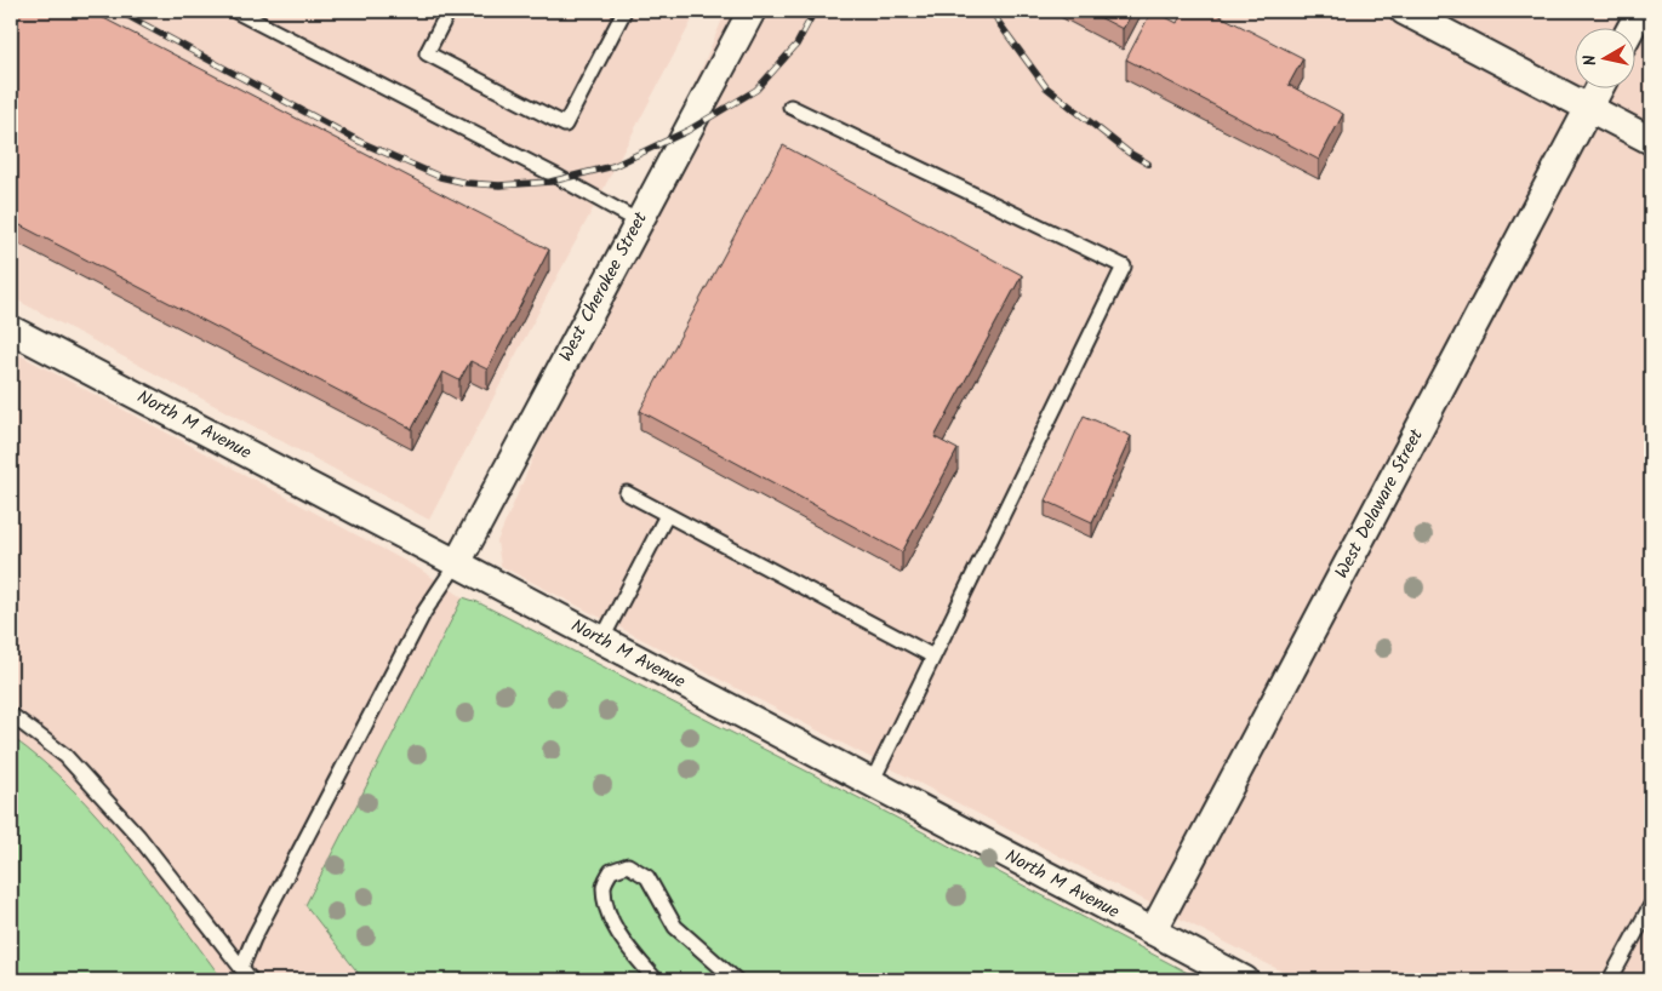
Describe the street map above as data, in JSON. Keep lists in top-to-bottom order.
{
  "streets": {
    "street": ["West Cherokee Street", "North M Avenue", "West Delaware Street"]
  },
  "crossings": [
    ["West Cherokee Street", "North M Avenue"],
    ["North M Avenue", "West Delaware Street"]
  ],
  "north": "left"
}
